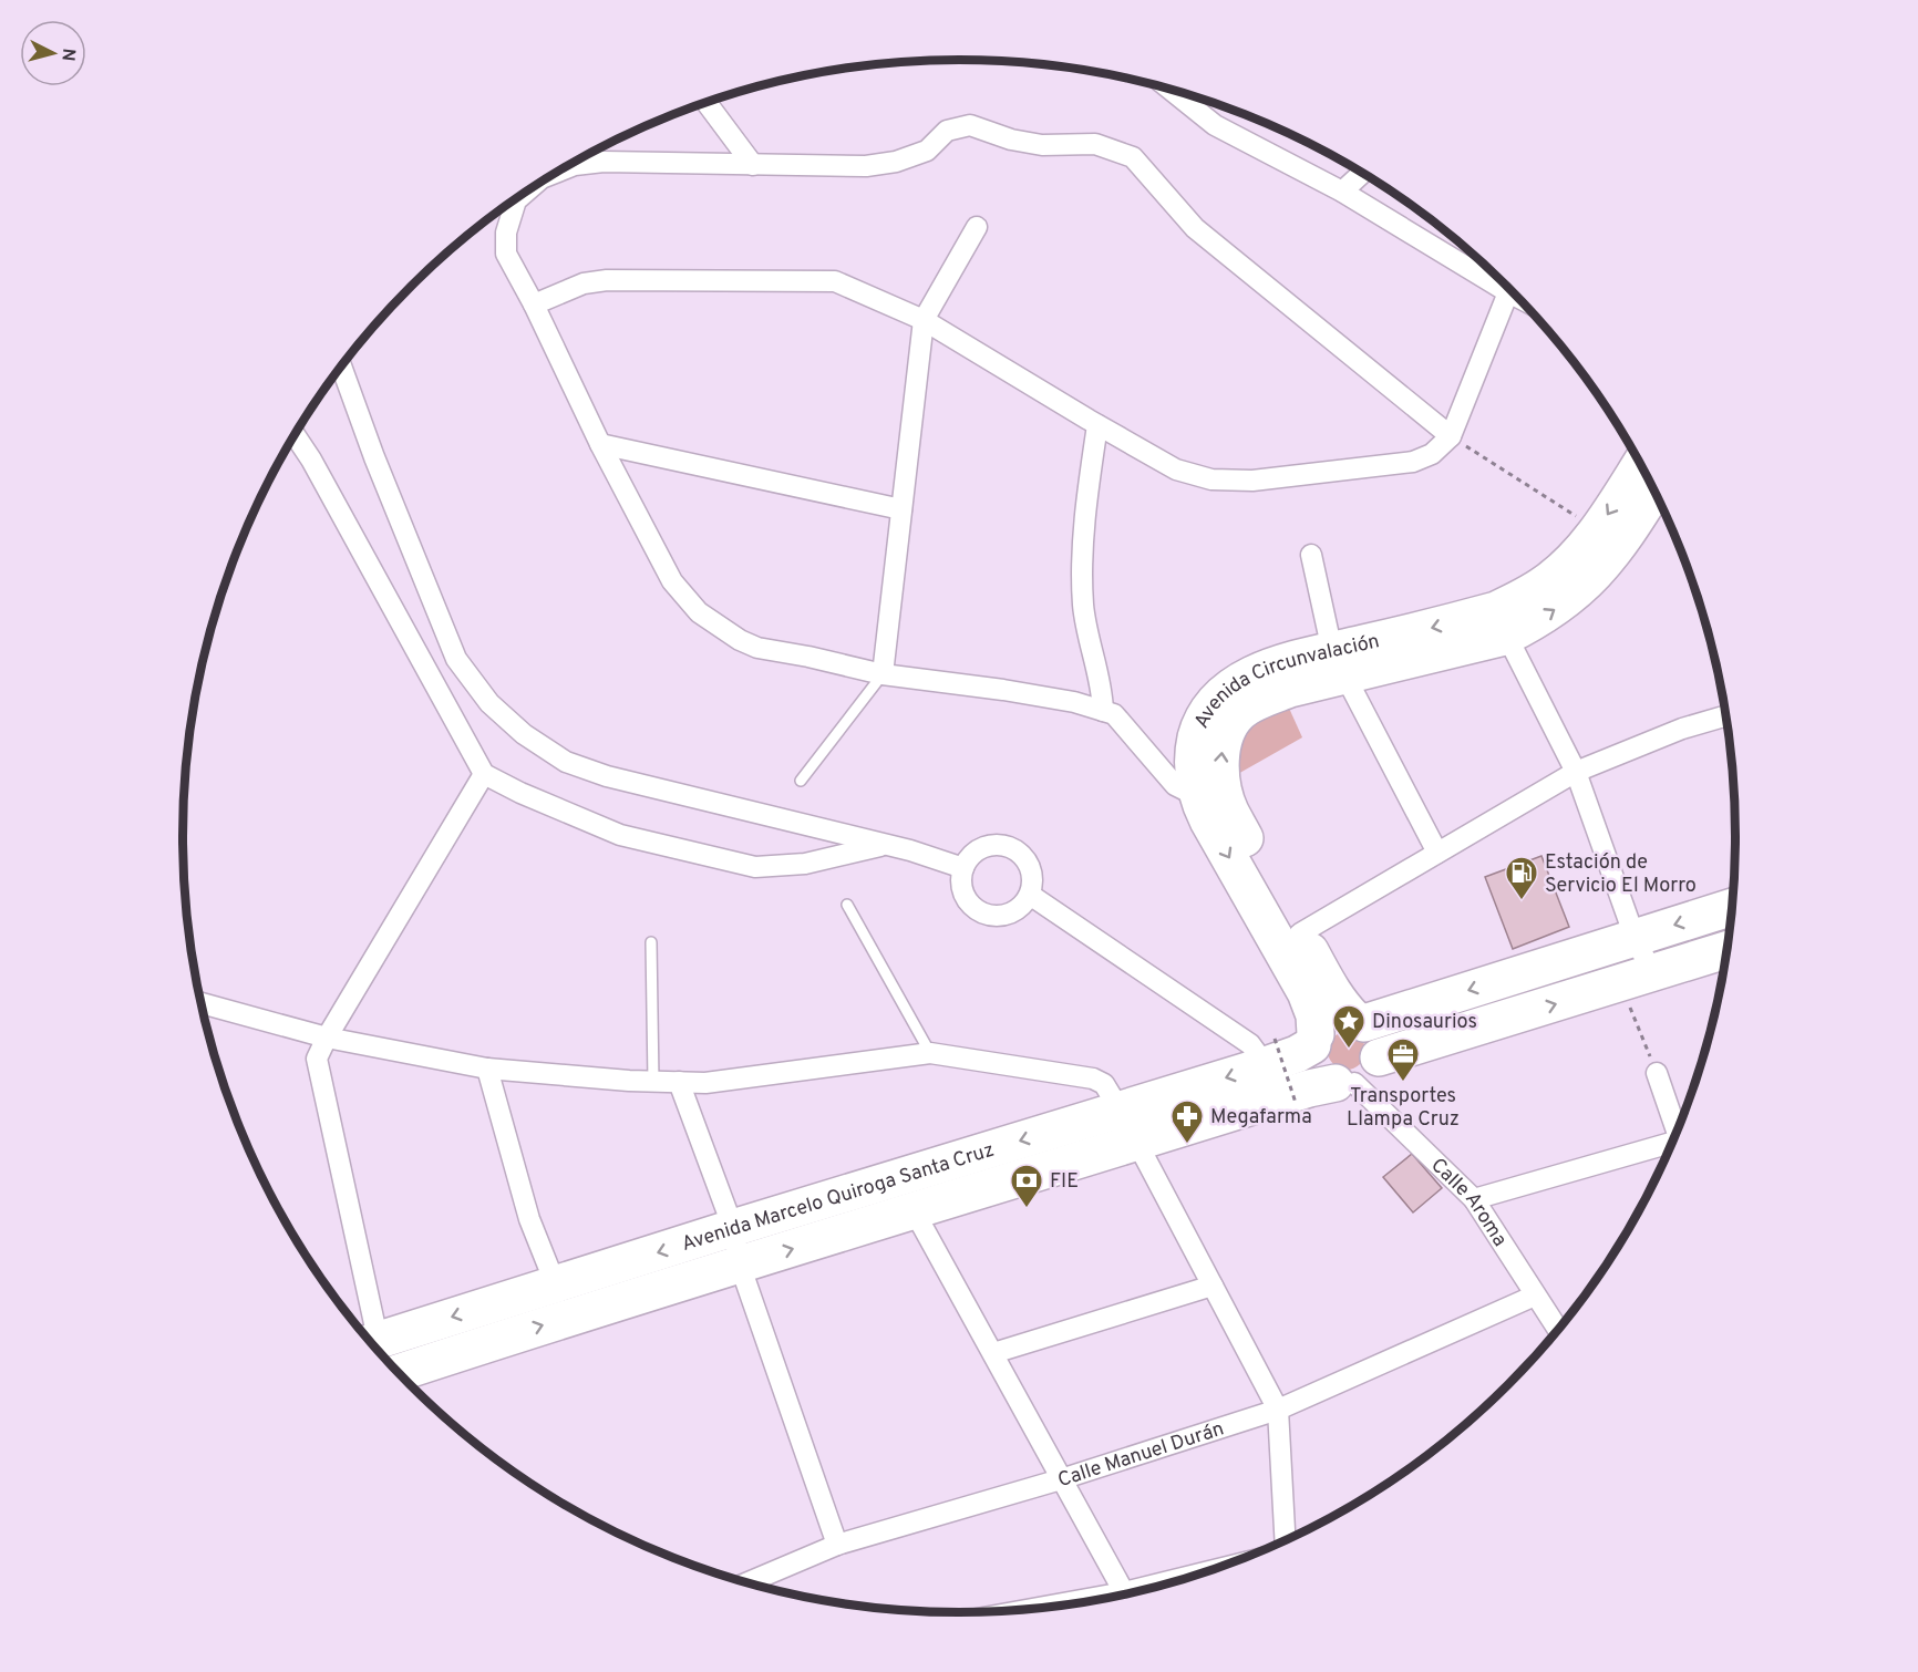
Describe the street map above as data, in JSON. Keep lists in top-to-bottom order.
{
  "streets": {
    "highway": ["Avenida Circunvalación", "Avenida Marcelo Quiroga Santa Cruz"],
    "street": ["Calle Aroma", "Calle Manuel Durán"]
  },
  "crossings": [
    ["Avenida Circunvalación", "Avenida Marcelo Quiroga Santa Cruz"],
    ["Avenida Circunvalación", "Calle Aroma"],
    ["Avenida Marcelo Quiroga Santa Cruz", "Calle Aroma"],
    ["Calle Aroma", "Calle Manuel Durán"]
  ],
  "places": {
    "fuel station": ["Estación de Servicio El Morro"],
    "place": ["Dinosaurios"],
    "office": ["Transportes Llampa Cruz"],
    "pharmacy": ["Megafarma"],
    "bank": ["FIE"]
  },
  "north": "right"
}
